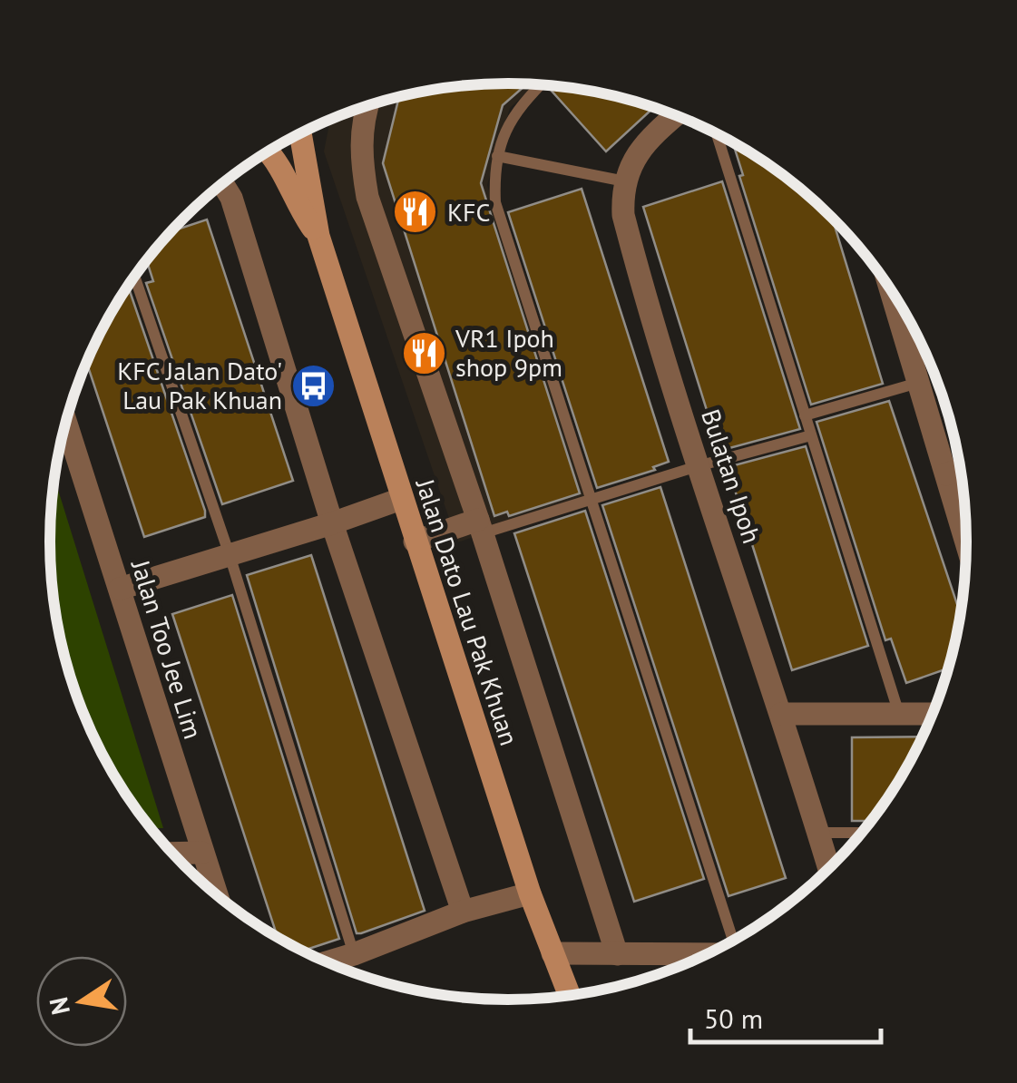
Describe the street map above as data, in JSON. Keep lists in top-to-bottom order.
{
  "streets": {
    "main road": ["Jalan Dato Lau Pak Khuan"],
    "street": ["Bulatan Ipoh", "Jalan Too Jee Lim"]
  },
  "places": {
    "restaurant": ["KFC", "VR1 Ipoh shop 9pm"],
    "bus stop": ["KFC Jalan Dato' Lau Pak Khuan"]
  },
  "scale_bar": "50 m",
  "north": "left"
}
